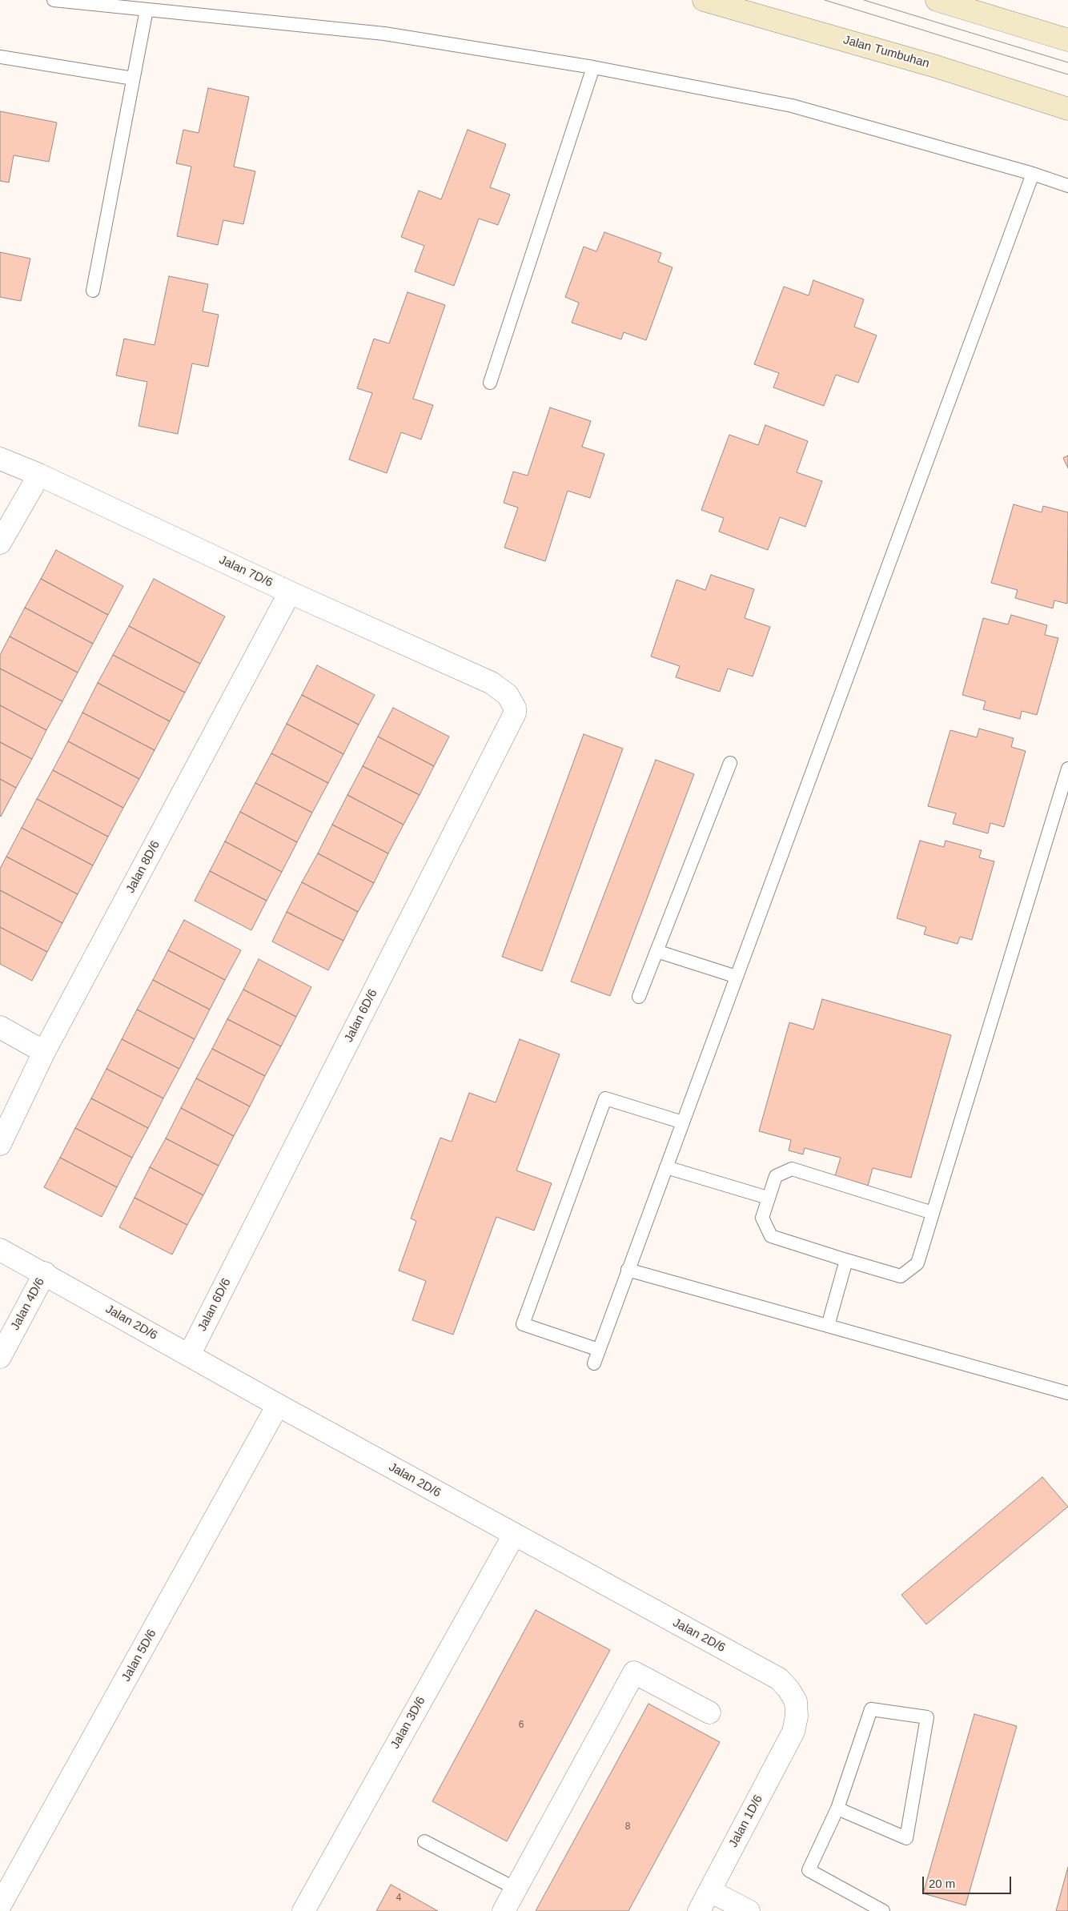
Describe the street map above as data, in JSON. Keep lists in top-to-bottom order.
{
  "streets": {
    "main road": ["Jalan Tumbuhan"],
    "street": [
      "Jalan 7D/6",
      "Jalan 8D/6",
      "Jalan 6D/6",
      "Jalan 4D/6",
      "Jalan 2D/6",
      "Jalan 5D/6",
      "Jalan 3D/6",
      "Jalan 1D/6"
    ]
  },
  "crossings": [
    ["Jalan 7D/6", "Jalan 8D/6"],
    ["Jalan 7D/6", "Jalan 6D/6"],
    ["Jalan 6D/6", "Jalan 2D/6"],
    ["Jalan 4D/6", "Jalan 2D/6"],
    ["Jalan 2D/6", "Jalan 5D/6"],
    ["Jalan 2D/6", "Jalan 3D/6"],
    ["Jalan 2D/6", "Jalan 1D/6"]
  ],
  "house_numbers": ["6", "8", "4"],
  "scale_bar": "20 m"
}
